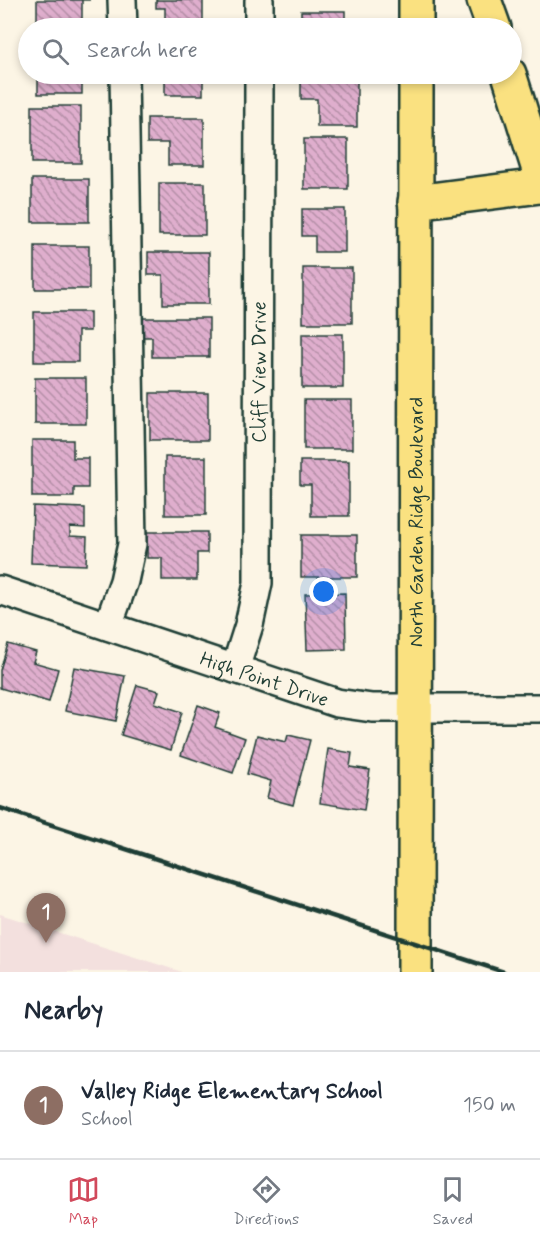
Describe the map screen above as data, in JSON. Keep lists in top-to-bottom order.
{
  "streets": {
    "main road": ["North Garden Ridge Boulevard"],
    "street": ["Cliff View Drive", "High Point Drive"]
  },
  "crossings": [
    ["Cliff View Drive", "High Point Drive"],
    ["North Garden Ridge Boulevard", "High Point Drive"]
  ],
  "page": {
    "search": "Search here",
    "pins": "1",
    "heading": "Nearby",
    "list": [
      {
        "mark": "1",
        "name": "Valley Ridge Elementary School",
        "note": "School",
        "value": "150 m"
      }
    ],
    "nav": ["Map", "Directions", "Saved"]
  }
}
